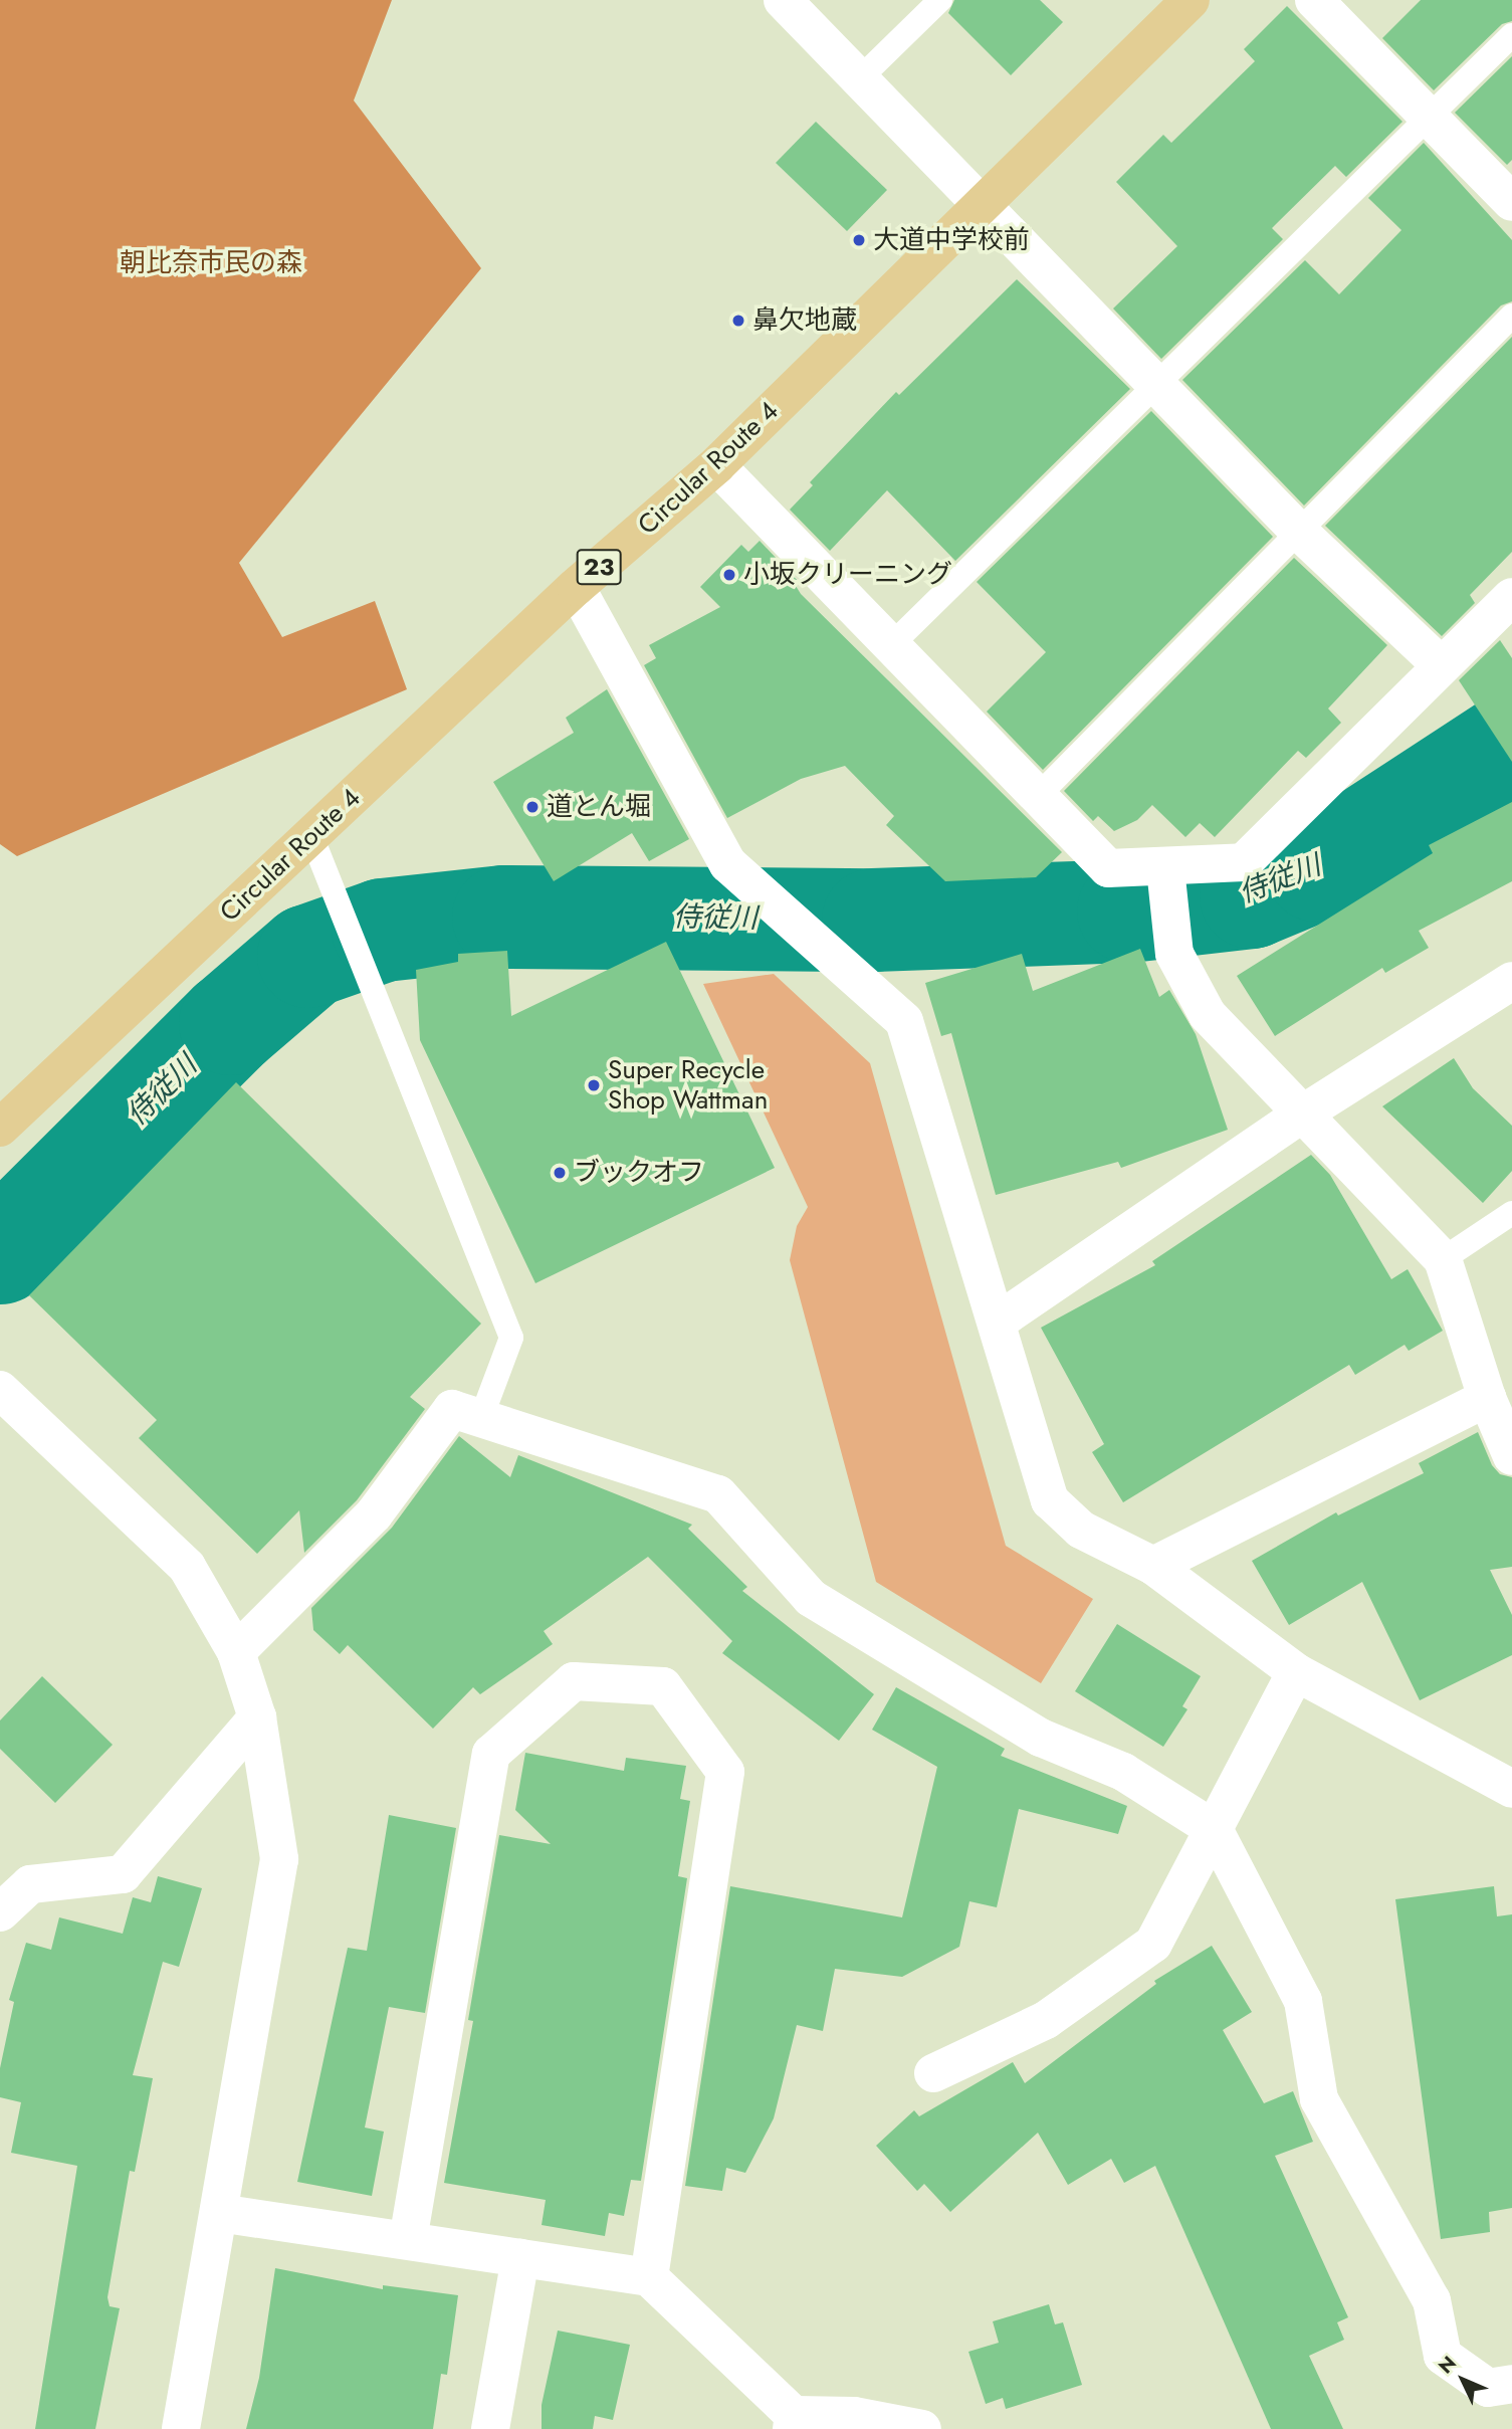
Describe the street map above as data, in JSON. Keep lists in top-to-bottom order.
{
  "streets": {
    "main road": ["Circular Route 4", "23"]
  },
  "water": ["侍従川"],
  "parks": ["朝比奈市民の森"],
  "places": [
    "大道中学校前",
    "鼻欠地蔵",
    "小坂クリーニング",
    "道とん堀",
    "Super Recycle Shop Wattman",
    "ブックオフ"
  ],
  "north": "top left"
}
